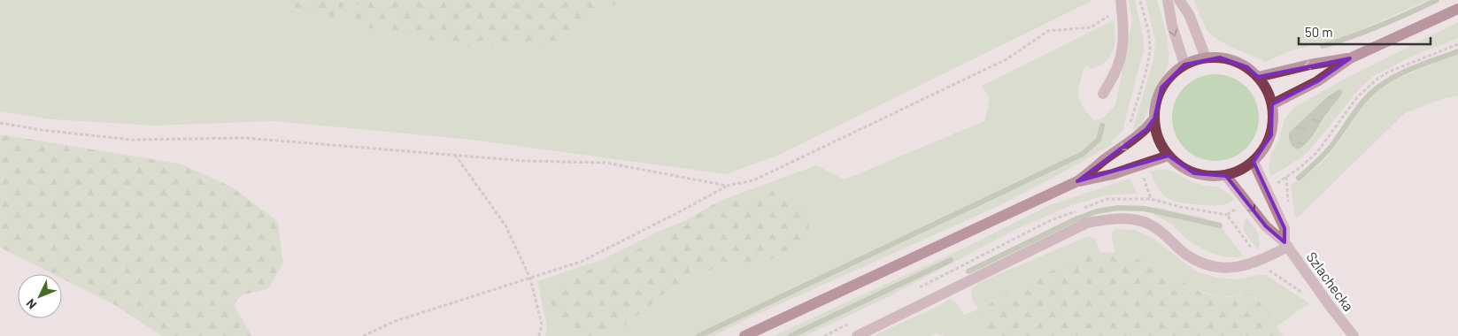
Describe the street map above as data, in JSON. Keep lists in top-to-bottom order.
{
  "streets": {
    "street": ["Szlachecka"]
  },
  "scale_bar": "50 m",
  "north": "bottom left"
}
